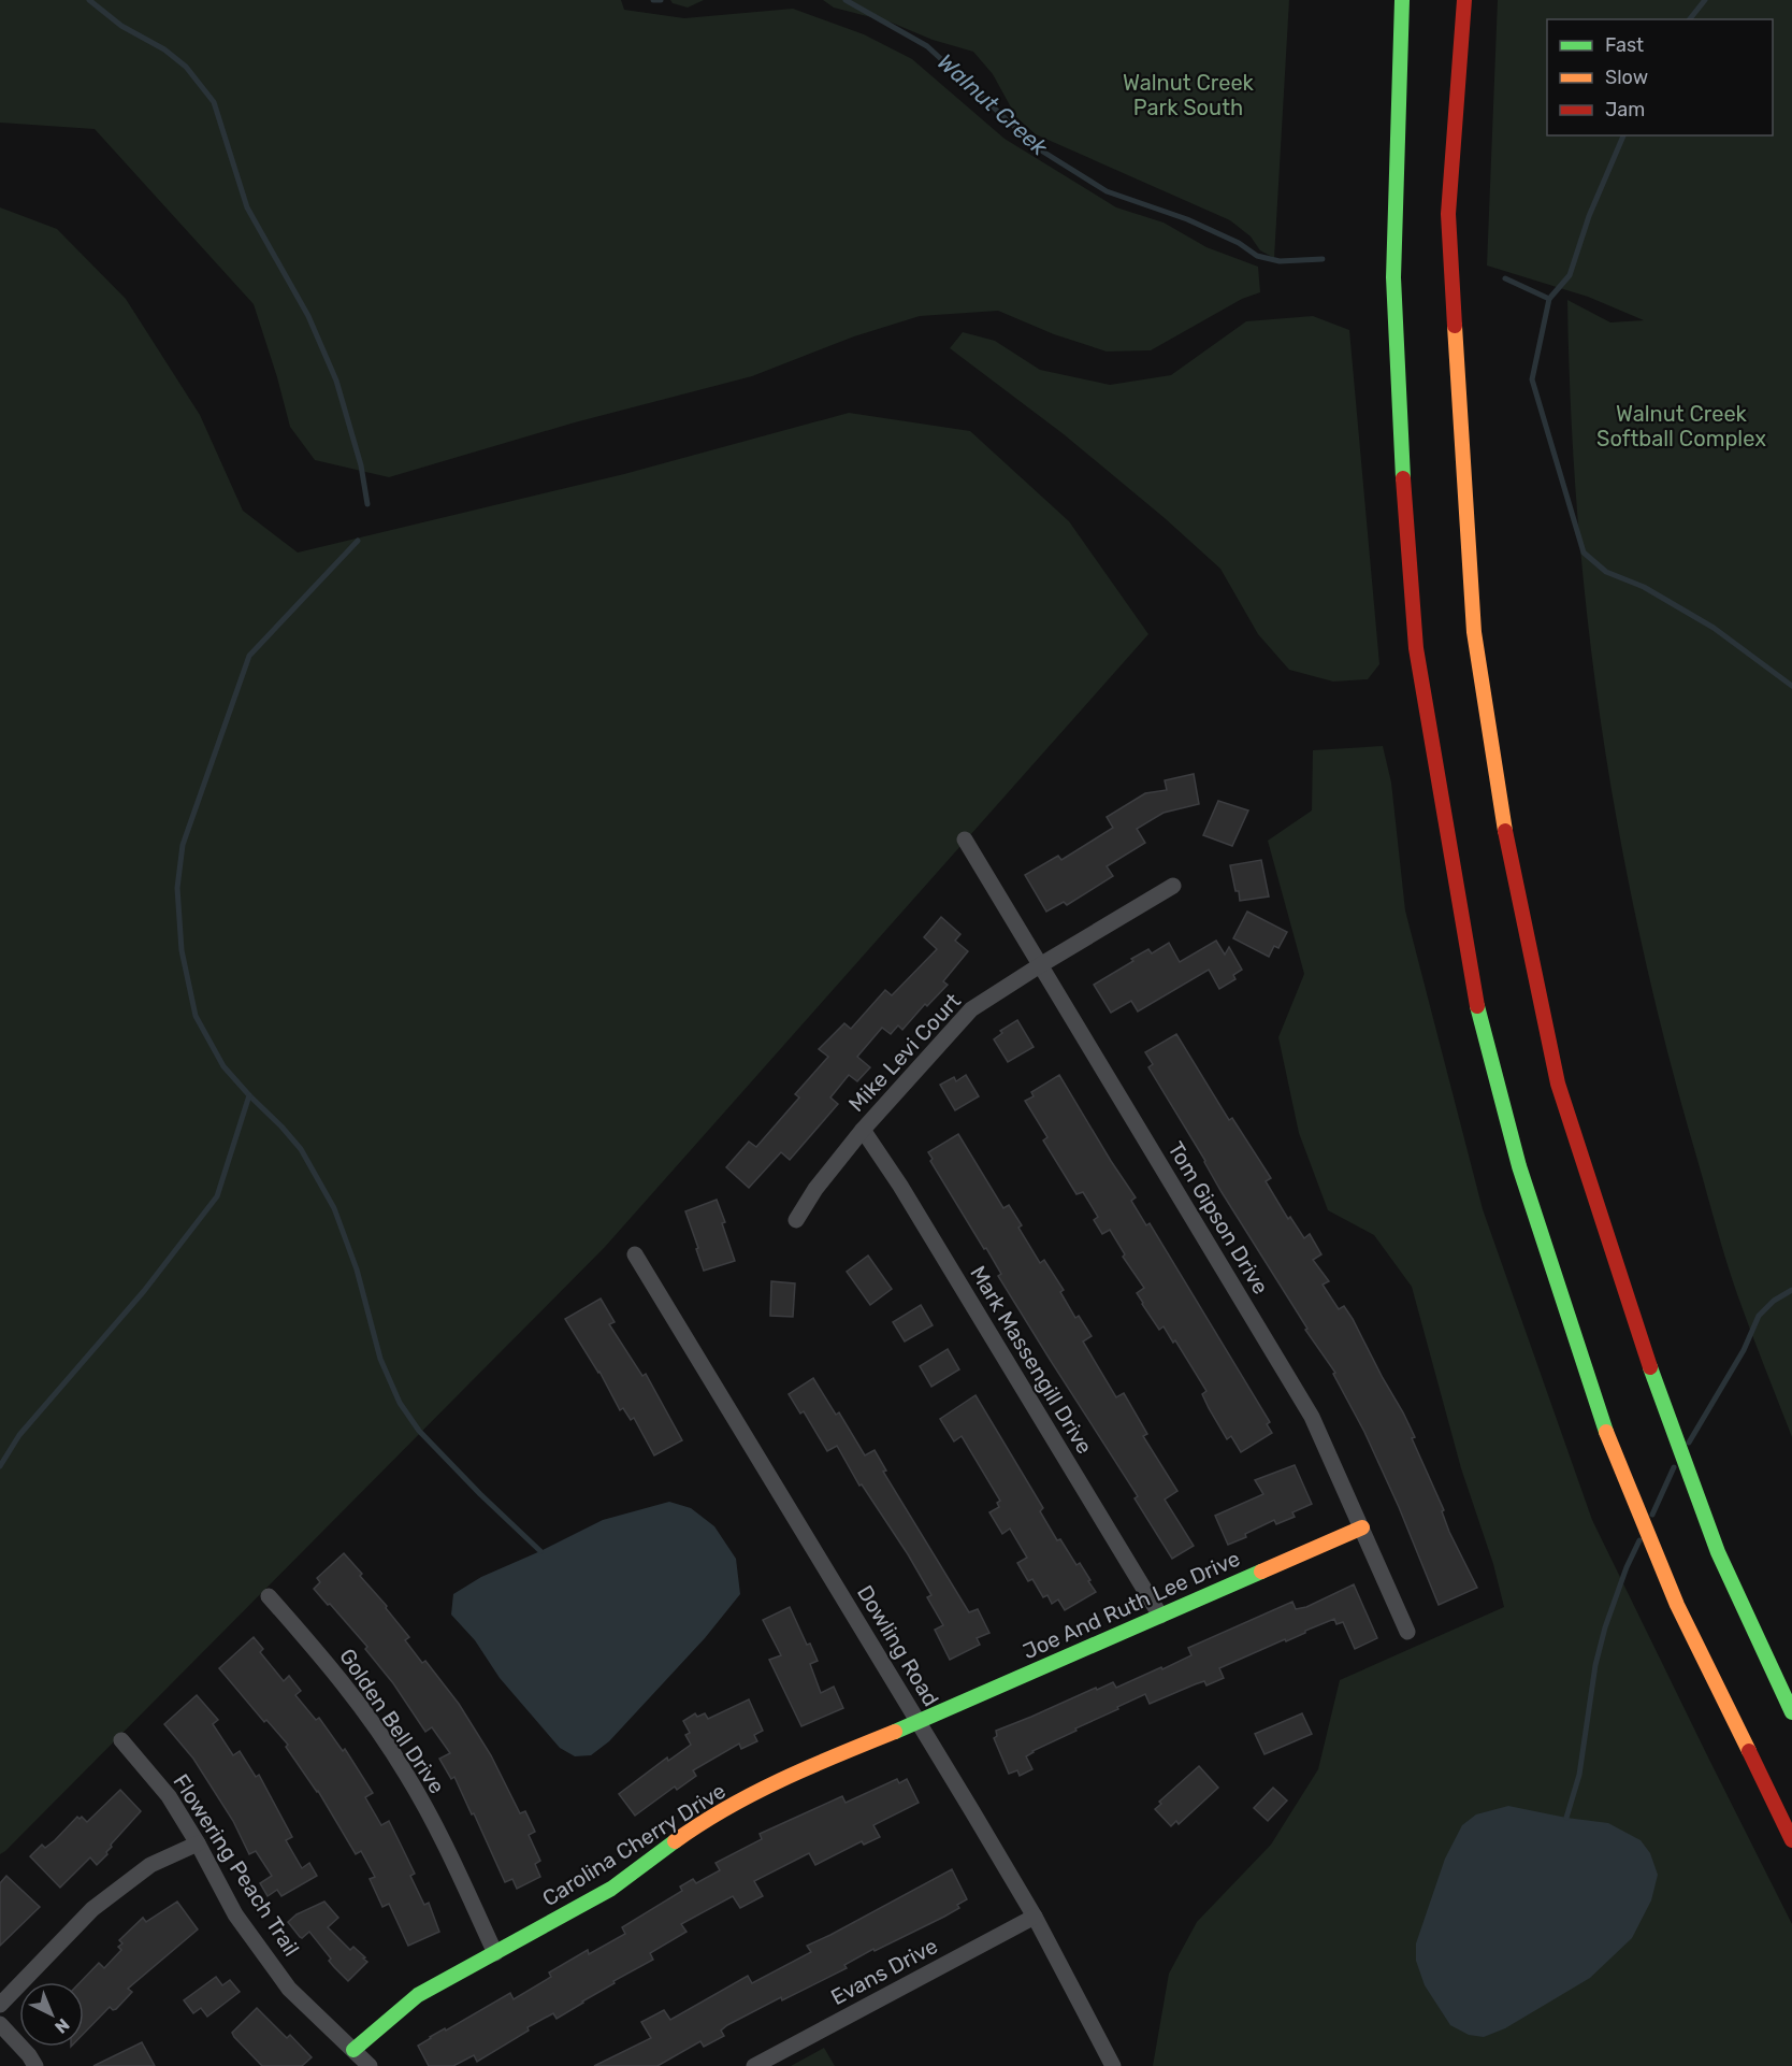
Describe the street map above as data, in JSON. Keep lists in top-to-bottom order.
{
  "streets": {
    "main road": ["Joe And Ruth Lee Drive", "Carolina Cherry Drive"],
    "street": [
      "Mike Levi Court",
      "Tom Gipson Drive",
      "Mark Massengill Drive",
      "Dowling Road",
      "Golden Bell Drive",
      "Flowering Peach Trail",
      "Evans Drive"
    ]
  },
  "crossings": [
    ["Mike Levi Court", "Tom Gipson Drive"],
    ["Mike Levi Court", "Mark Massengill Drive"],
    ["Tom Gipson Drive", "Joe And Ruth Lee Drive"],
    ["Mark Massengill Drive", "Joe And Ruth Lee Drive"],
    ["Joe And Ruth Lee Drive", "Dowling Road"],
    ["Joe And Ruth Lee Drive", "Carolina Cherry Drive"],
    ["Dowling Road", "Carolina Cherry Drive"],
    ["Dowling Road", "Evans Drive"],
    ["Golden Bell Drive", "Carolina Cherry Drive"],
    ["Carolina Cherry Drive", "Flowering Peach Trail"]
  ],
  "water": ["Walnut Creek"],
  "parks": ["Walnut Creek Park South", "Walnut Creek Softball Complex"],
  "legend": ["Fast", "Slow", "Jam"],
  "north": "bottom right"
}
